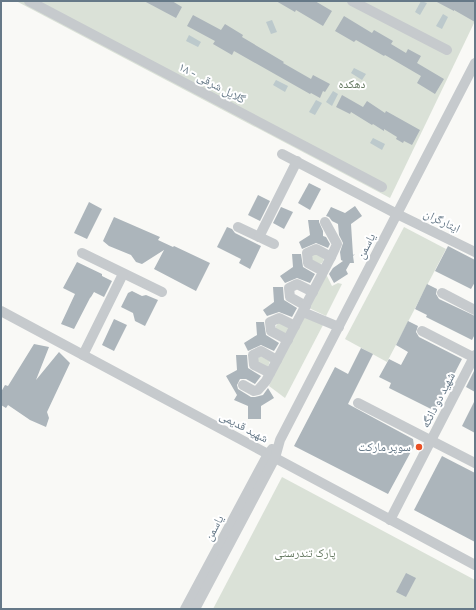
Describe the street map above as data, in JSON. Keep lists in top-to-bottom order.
{
  "streets": {
    "street": [
      "گلایل شرقی - ۱۸",
      "ایثارگران",
      "یاسمن",
      "شهید دو دانگه",
      "شهید قدیمی"
    ]
  },
  "crossings": [
    ["ایثارگران", "یاسمن"],
    ["یاسمن", "شهید قدیمی"],
    ["شهید دو دانگه", "شهید قدیمی"]
  ],
  "parks": ["دهکده", "پارک تندرستی"],
  "places": ["سوپر مارکت"]
}
